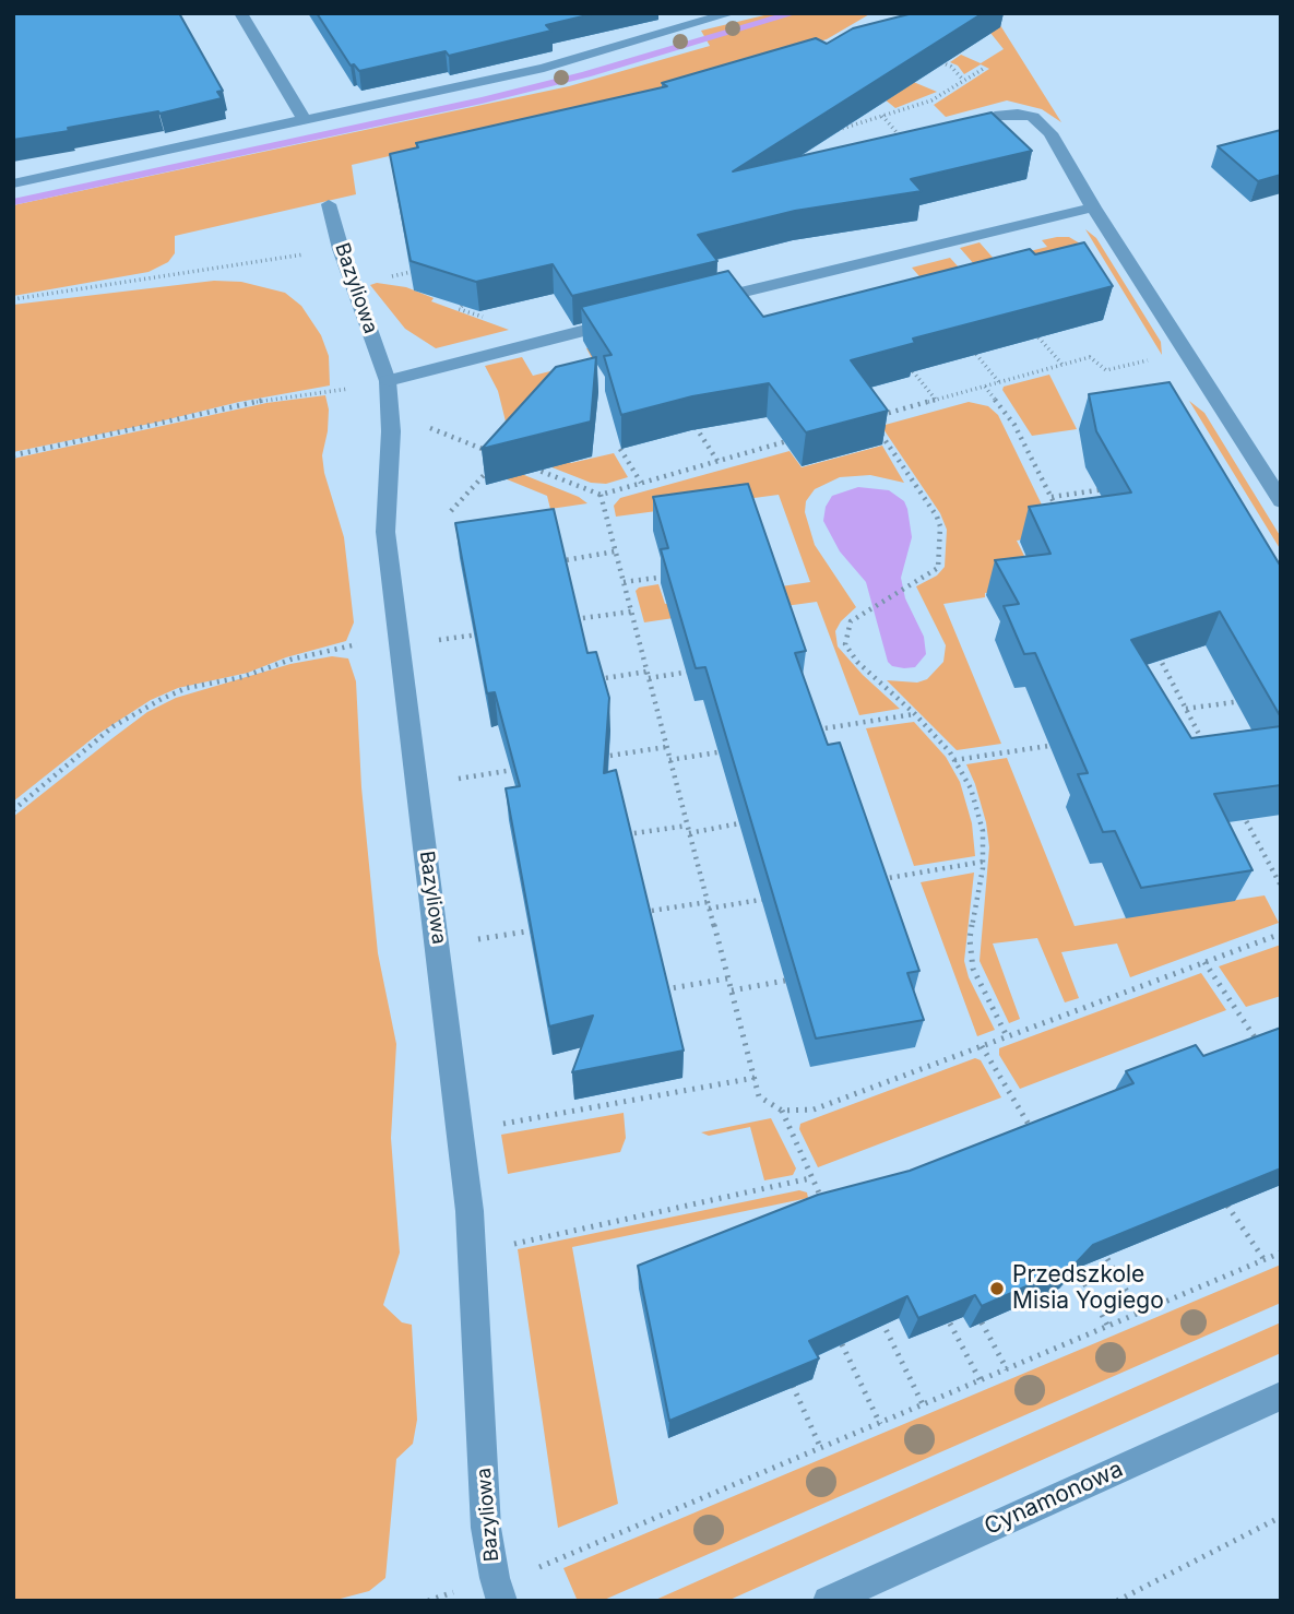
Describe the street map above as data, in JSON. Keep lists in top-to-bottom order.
{
  "streets": {
    "street": ["Bazyliowa", "Cynamonowa"]
  },
  "places": ["Przedszkole Misia Yogiego"]
}
